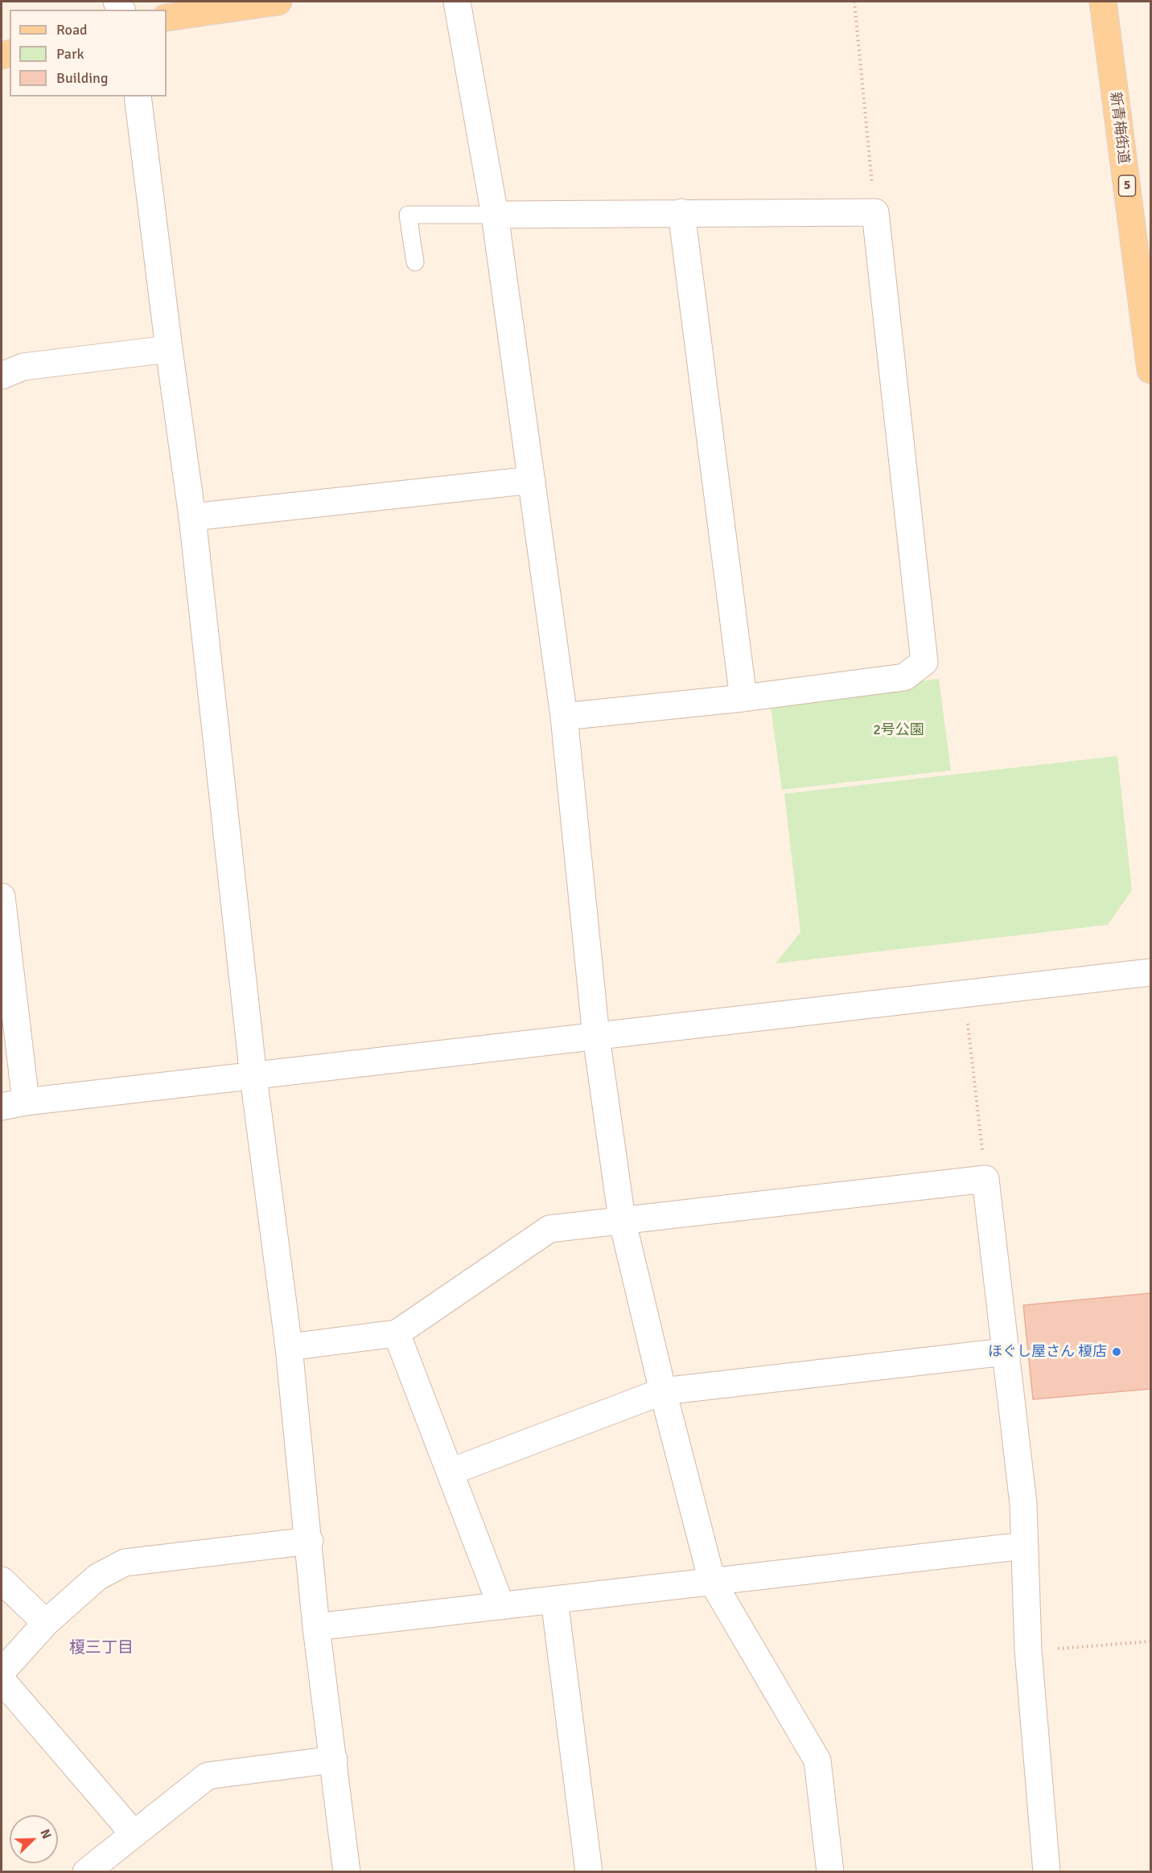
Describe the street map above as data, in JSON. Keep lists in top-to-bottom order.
{
  "streets": {
    "main road": ["新青梅街道", "5"]
  },
  "districts": ["榎三丁目"],
  "parks": ["2号公園"],
  "places": ["ほぐし屋さん 榎店"],
  "legend": ["Road", "Park", "Building"],
  "north": "top right"
}
